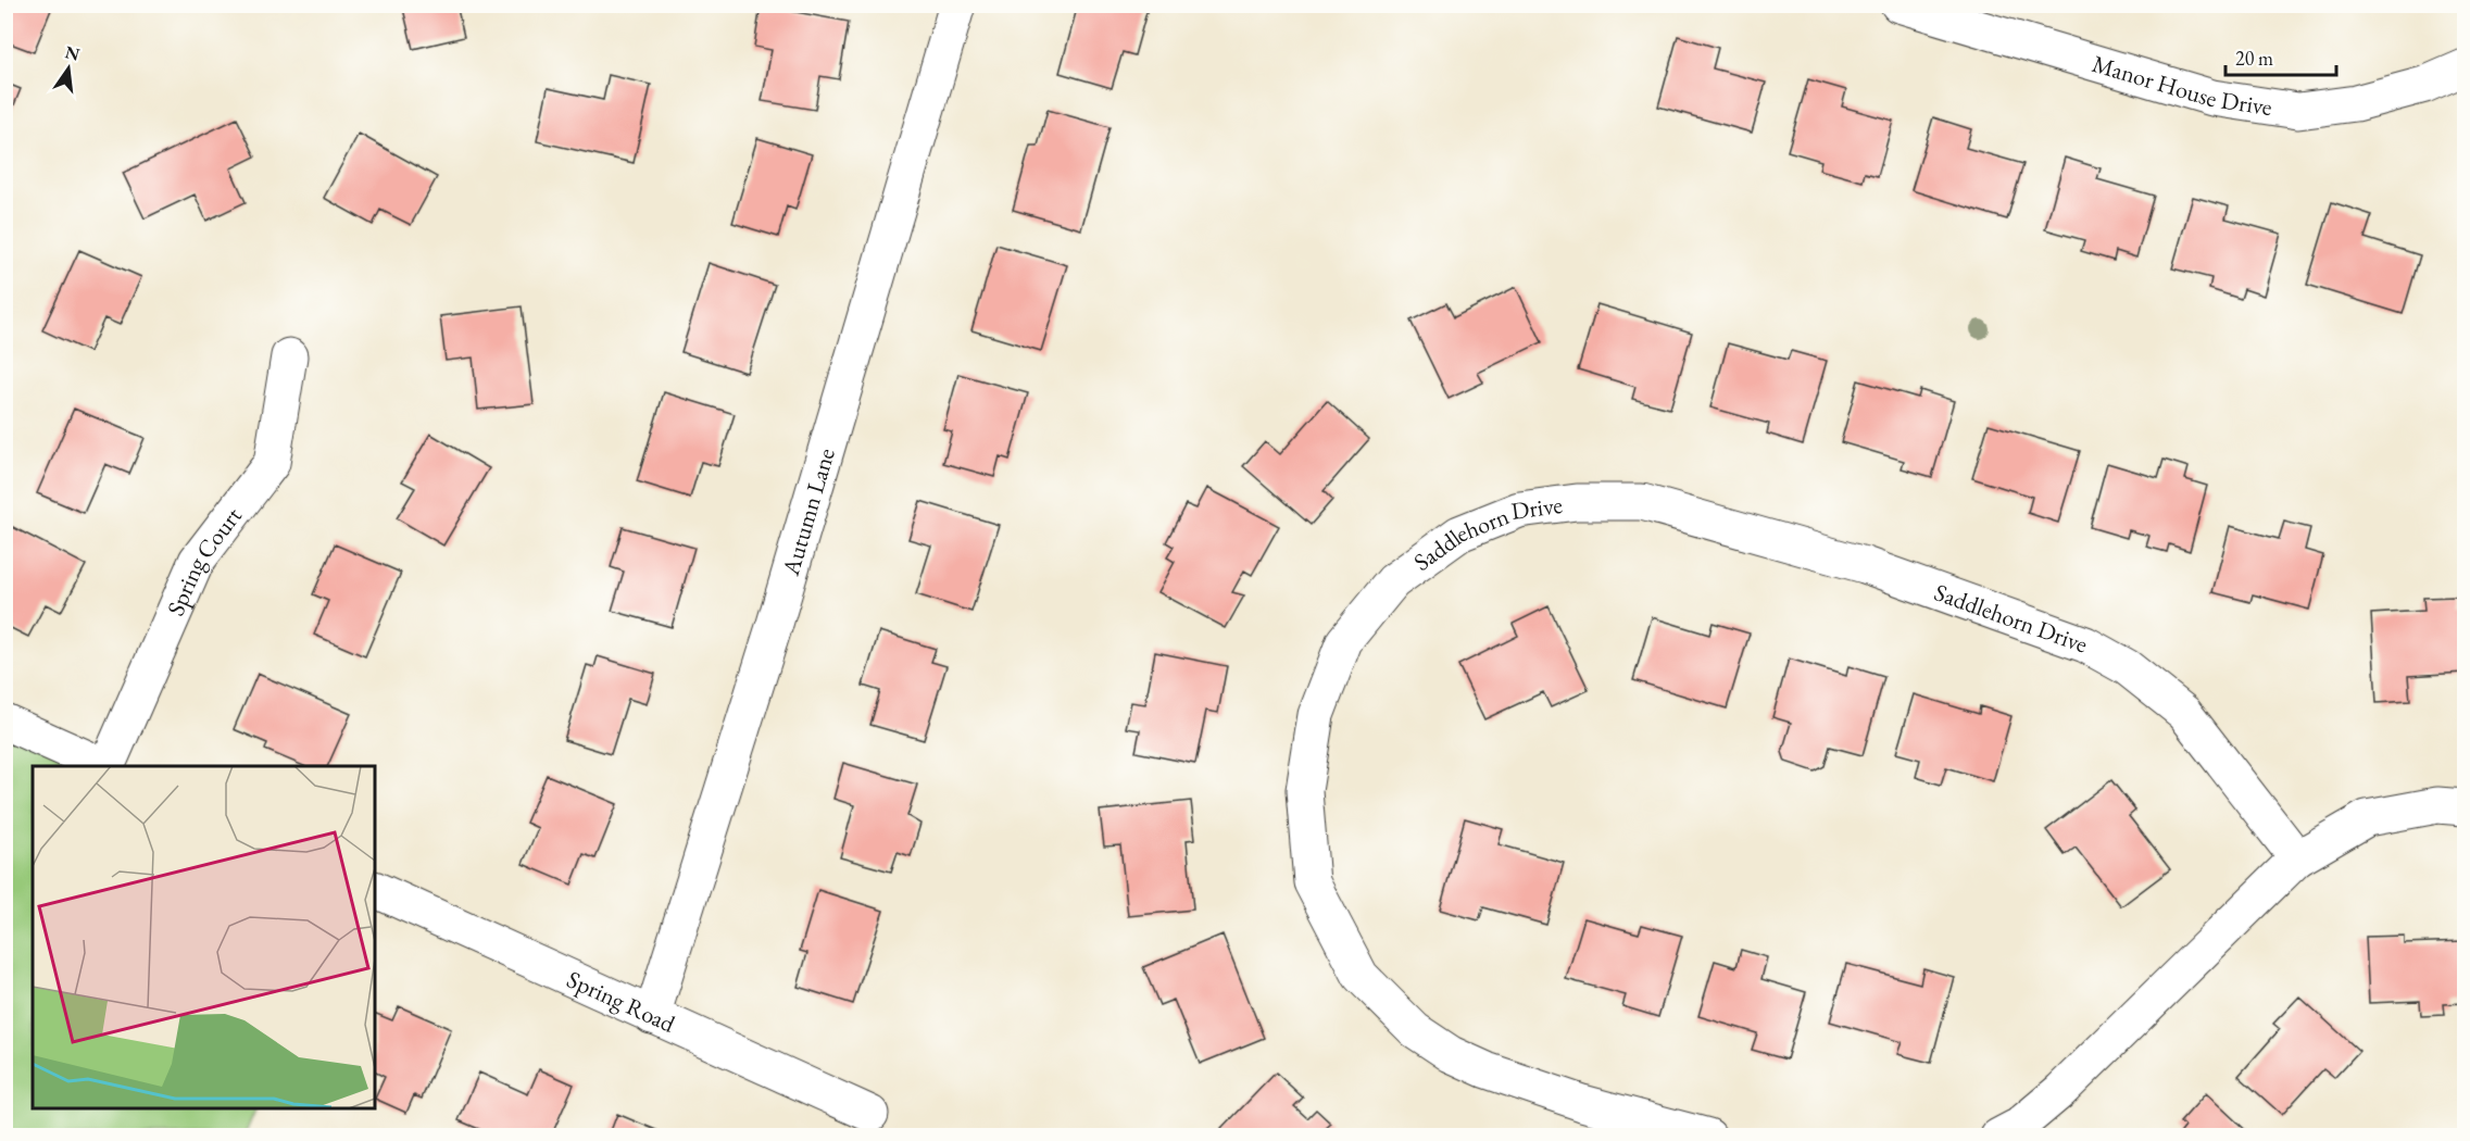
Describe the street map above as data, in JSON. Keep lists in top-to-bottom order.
{
  "streets": {
    "street": [
      "Manor House Drive",
      "Autumn Lane",
      "Saddlehorn Drive",
      "Spring Court",
      "Spring Road"
    ]
  },
  "crossings": [
    ["Autumn Lane", "Spring Road"]
  ],
  "scale_bar": "20 m",
  "north": "top"
}
